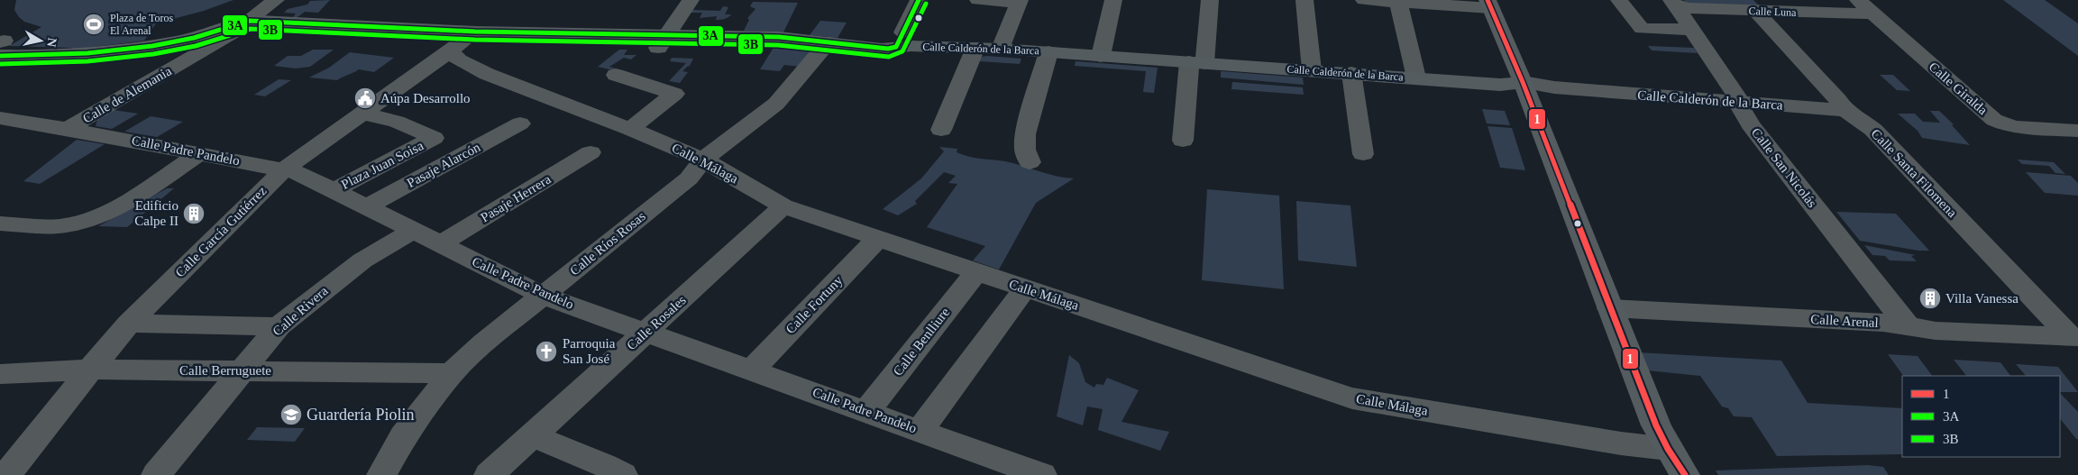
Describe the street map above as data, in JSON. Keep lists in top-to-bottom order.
{
  "streets": {
    "main road": ["Calle Calderón de la Barca"],
    "street": [
      "Calle Luna",
      "Calle Giralda",
      "Calle de Alemania",
      "Calle Padre Pandelo",
      "Calle Málaga",
      "Plaza Juan Soisa",
      "Pasaje Alarcón",
      "Calle San Nicolás",
      "Calle Santa Filomena",
      "Pasaje Herrera",
      "Calle García Gutiérrez",
      "Calle Ríos Rosas",
      "Calle Fortuny",
      "Calle Rivera",
      "Calle Arenal",
      "Calle Rosales",
      "Calle Benlliure",
      "Calle Berruguete"
    ]
  },
  "crossings": [
    ["Calle Luna", "Calle Giralda"],
    ["Calle Luna", "Calle San Nicolás"],
    ["Calle Luna", "Calle Santa Filomena"],
    ["Calle Calderón de la Barca", "Calle de Alemania"],
    ["Calle Calderón de la Barca", "Calle San Nicolás"],
    ["Calle Calderón de la Barca", "Calle Santa Filomena"],
    ["Calle Calderón de la Barca", "Calle García Gutiérrez"],
    ["Calle Calderón de la Barca", "Calle Ríos Rosas"],
    ["Calle de Alemania", "Calle Padre Pandelo"],
    ["Calle Padre Pandelo", "Plaza Juan Soisa"],
    ["Calle Padre Pandelo", "Pasaje Alarcón"],
    ["Calle Padre Pandelo", "Pasaje Herrera"],
    ["Calle Padre Pandelo", "Calle García Gutiérrez"],
    ["Calle Padre Pandelo", "Calle Ríos Rosas"],
    ["Calle Padre Pandelo", "Calle Fortuny"],
    ["Calle Padre Pandelo", "Calle Rivera"],
    ["Calle Padre Pandelo", "Calle Rosales"],
    ["Calle Padre Pandelo", "Calle Benlliure"],
    ["Calle Málaga", "Calle García Gutiérrez"],
    ["Calle Málaga", "Calle Ríos Rosas"],
    ["Calle Málaga", "Calle Fortuny"],
    ["Calle Málaga", "Calle Rosales"],
    ["Calle Málaga", "Calle Benlliure"],
    ["Plaza Juan Soisa", "Calle García Gutiérrez"],
    ["Calle San Nicolás", "Calle Arenal"],
    ["Calle Santa Filomena", "Calle Arenal"],
    ["Calle García Gutiérrez", "Calle Berruguete"],
    ["Calle Ríos Rosas", "Calle Berruguete"],
    ["Calle Rivera", "Calle Berruguete"]
  ],
  "places": {
    "sports": ["Plaza de Toros El Arenal"],
    "public building": ["Aúpa Desarrollo"],
    "building": ["Edificio Calpe II", "Villa Vanessa"],
    "church": ["Parroquia San José"],
    "school or university": ["Guardería Piolin"]
  },
  "lines": ["transit line 1", "transit line 3A", "transit line 3B"],
  "legend": ["1", "3A", "3B"],
  "north": "right"
}
